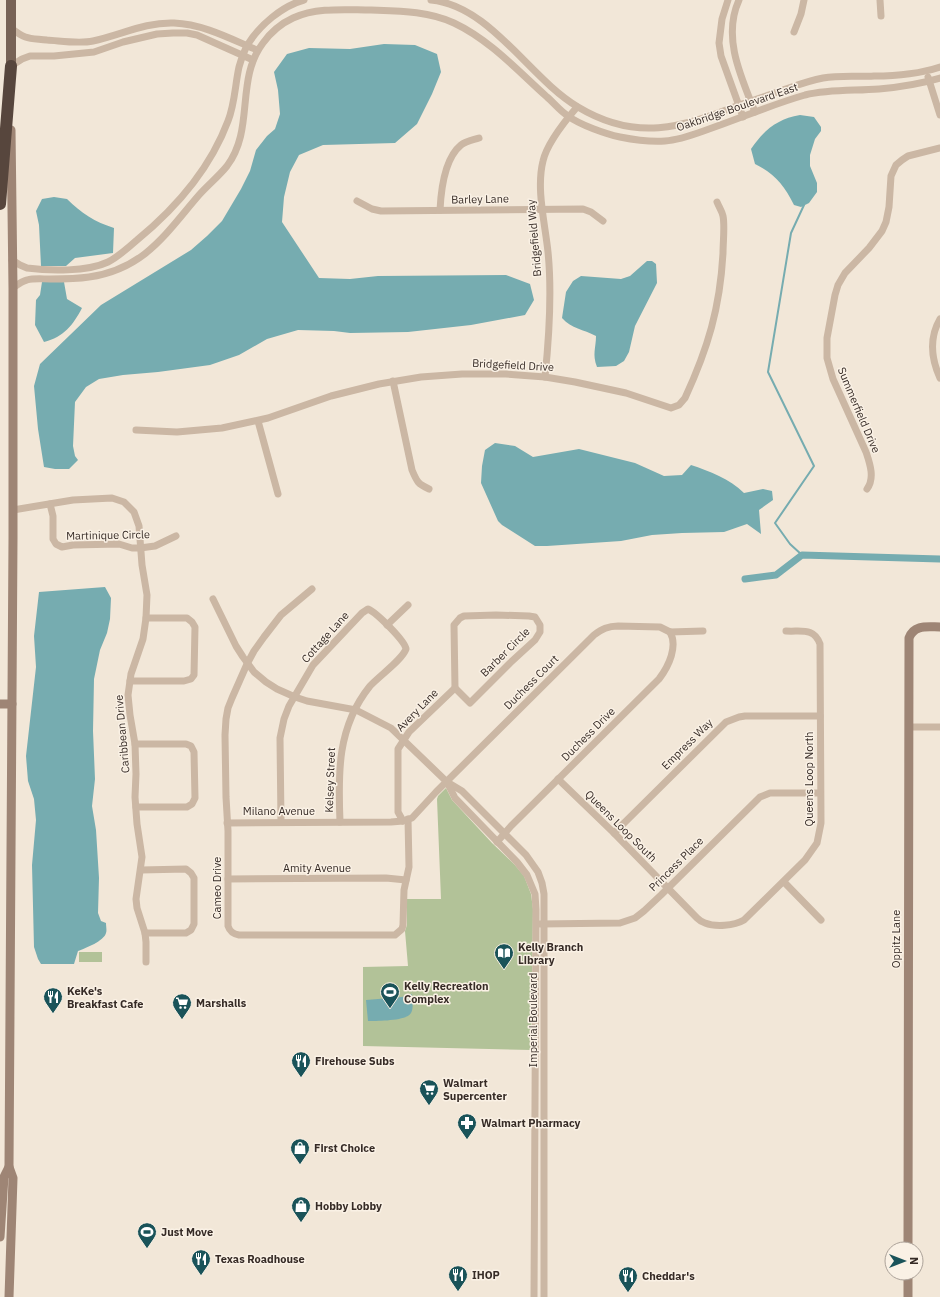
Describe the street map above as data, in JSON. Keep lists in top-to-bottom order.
{
  "streets": {
    "main road": ["Oppitz Lane"],
    "street": [
      "Oakbridge Boulevard East",
      "Barley Lane",
      "Bridgefield Way",
      "Bridgefield Drive",
      "Summerfield Drive",
      "Martinique Circle",
      "Cottage Lane",
      "Barber Circle",
      "Duchess Court",
      "Avery Lane",
      "Caribbean Drive",
      "Duchess Drive",
      "Empress Way",
      "Queens Loop North",
      "Kelsey Street",
      "Milano Avenue",
      "Queens Loop South",
      "Princess Place",
      "Amity Avenue",
      "Cameo Drive",
      "Imperial Boulevard"
    ]
  },
  "crossings": [
    ["Oakbridge Boulevard East", "Bridgefield Way"],
    ["Barley Lane", "Bridgefield Way"],
    ["Bridgefield Way", "Bridgefield Drive"],
    ["Martinique Circle", "Caribbean Drive"],
    ["Cottage Lane", "Kelsey Street"],
    ["Cottage Lane", "Milano Avenue"],
    ["Cottage Lane", "Imperial Boulevard"],
    ["Barber Circle", "Avery Lane"],
    ["Duchess Court", "Avery Lane"],
    ["Duchess Court", "Duchess Drive"],
    ["Duchess Court", "Milano Avenue"],
    ["Duchess Court", "Cameo Drive"],
    ["Duchess Court", "Imperial Boulevard"],
    ["Avery Lane", "Milano Avenue"],
    ["Avery Lane", "Cameo Drive"],
    ["Avery Lane", "Imperial Boulevard"],
    ["Duchess Drive", "Queens Loop South"],
    ["Duchess Drive", "Imperial Boulevard"],
    ["Empress Way", "Queens Loop North"],
    ["Empress Way", "Queens Loop South"],
    ["Queens Loop North", "Queens Loop South"],
    ["Queens Loop North", "Princess Place"],
    ["Kelsey Street", "Milano Avenue"],
    ["Kelsey Street", "Imperial Boulevard"],
    ["Milano Avenue", "Cameo Drive"],
    ["Queens Loop South", "Princess Place"],
    ["Princess Place", "Imperial Boulevard"],
    ["Amity Avenue", "Cameo Drive"],
    ["Cameo Drive", "Imperial Boulevard"]
  ],
  "places": {
    "library": ["Kelly Branch Library"],
    "sports": ["Kelly Recreation Complex", "Just Move"],
    "restaurant": [
      "KeKe's Breakfast Cafe",
      "Firehouse Subs",
      "Texas Roadhouse",
      "IHOP",
      "Cheddar's"
    ],
    "supermarket": ["Marshalls", "Walmart Supercenter"],
    "pharmacy": ["Walmart Pharmacy"],
    "shop": ["First Choice", "Hobby Lobby"]
  },
  "north": "right"
}
